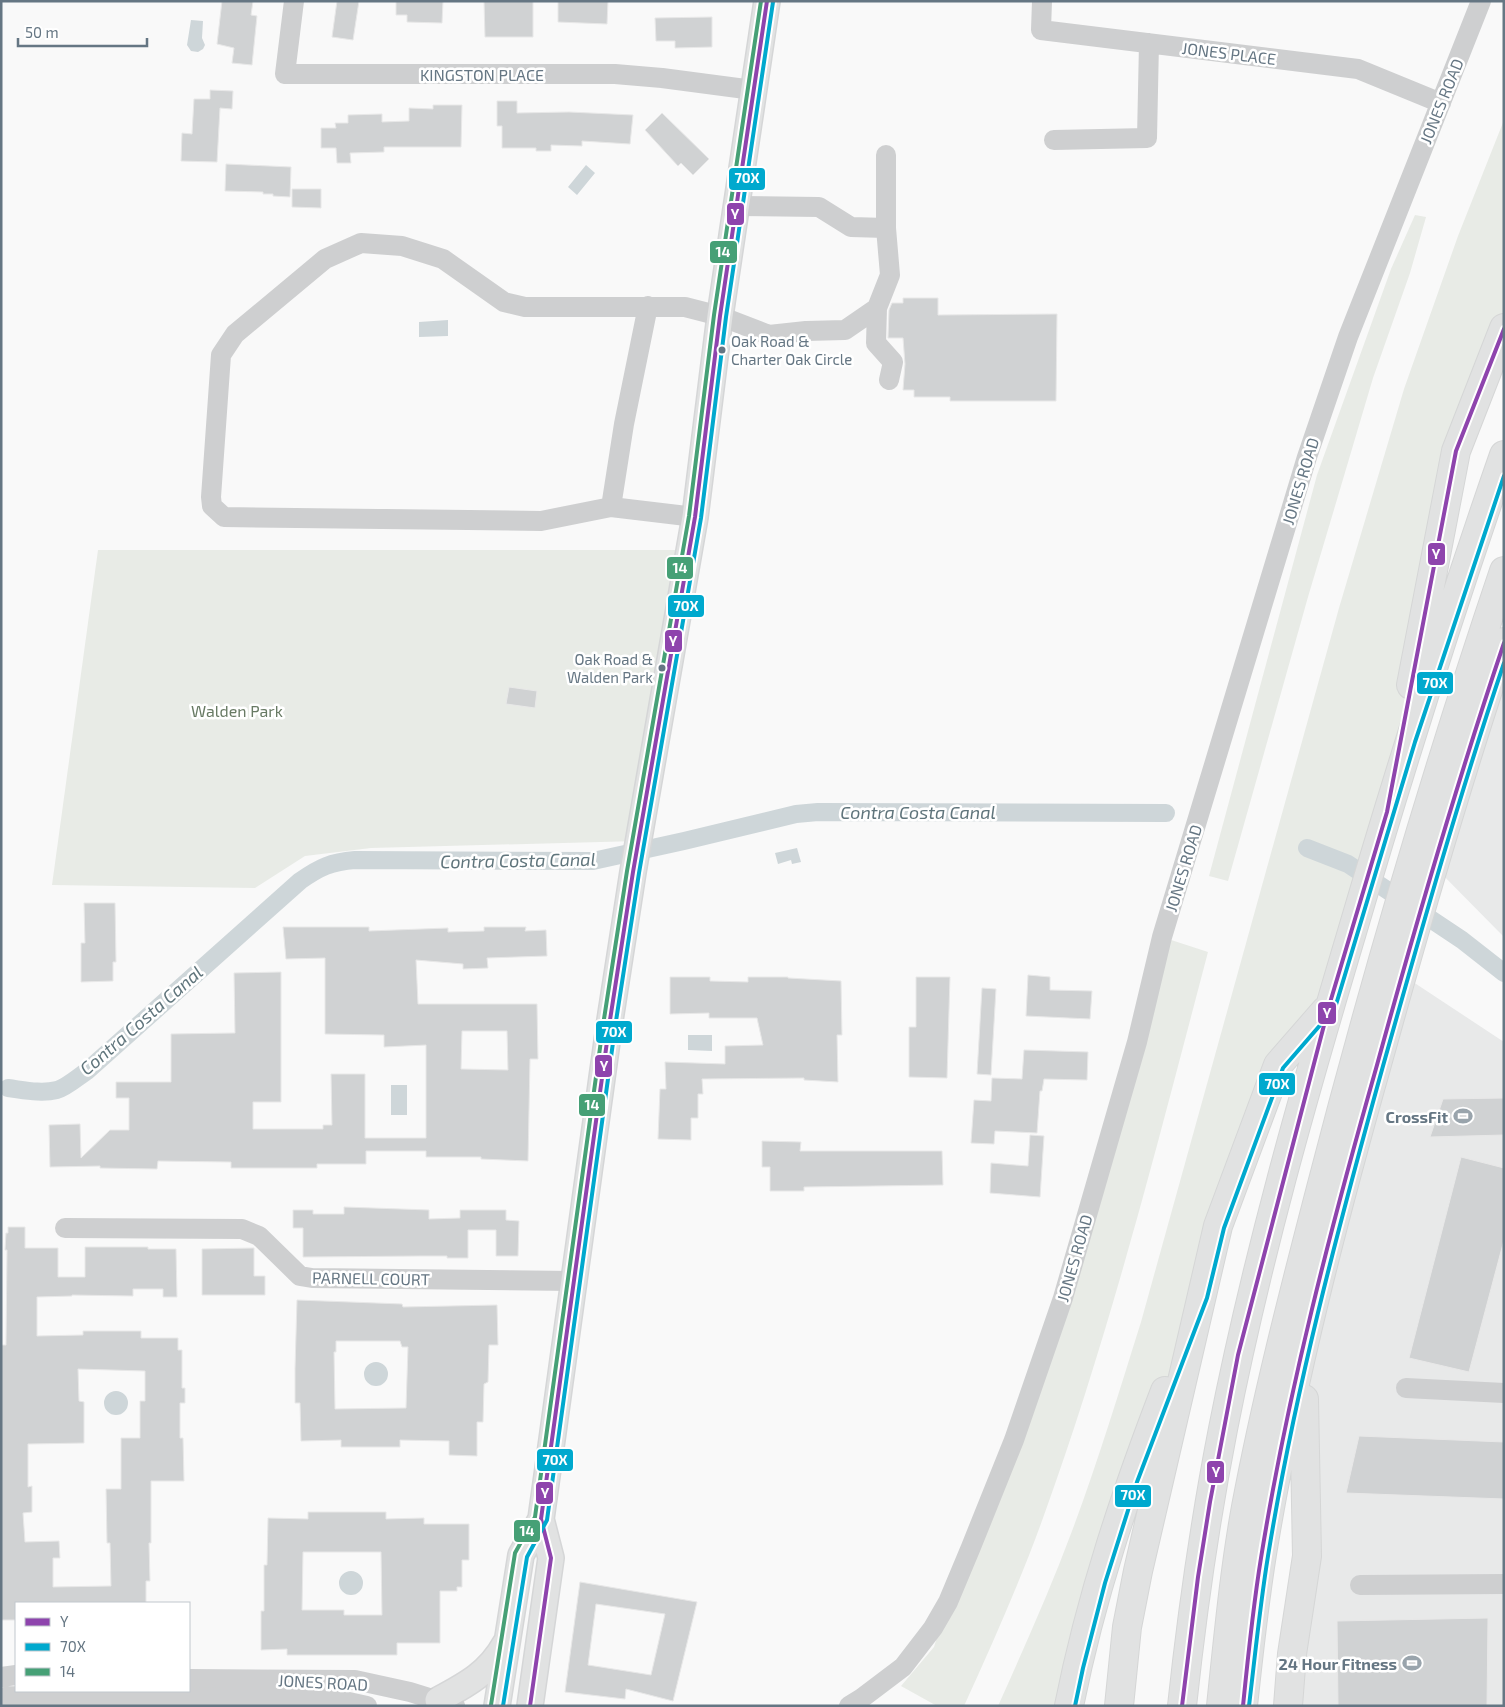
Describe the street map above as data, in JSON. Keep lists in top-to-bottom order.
{
  "streets": {
    "street": [
      "JONES PLACE",
      "KINGSTON PLACE",
      "JONES ROAD",
      "PARNELL COURT"
    ]
  },
  "crossings": [
    ["JONES PLACE", "JONES ROAD"]
  ],
  "water": ["Contra Costa Canal"],
  "parks": ["Walden Park"],
  "places": {
    "other": ["Oak Road & Charter Oak Circle", "Oak Road & Walden Park"],
    "sports": ["CrossFit", "24 Hour Fitness"]
  },
  "lines": ["transit line Y", "transit line 14", "transit line 70X"],
  "legend": ["Y", "70X", "14"],
  "scale_bar": "50 m"
}
